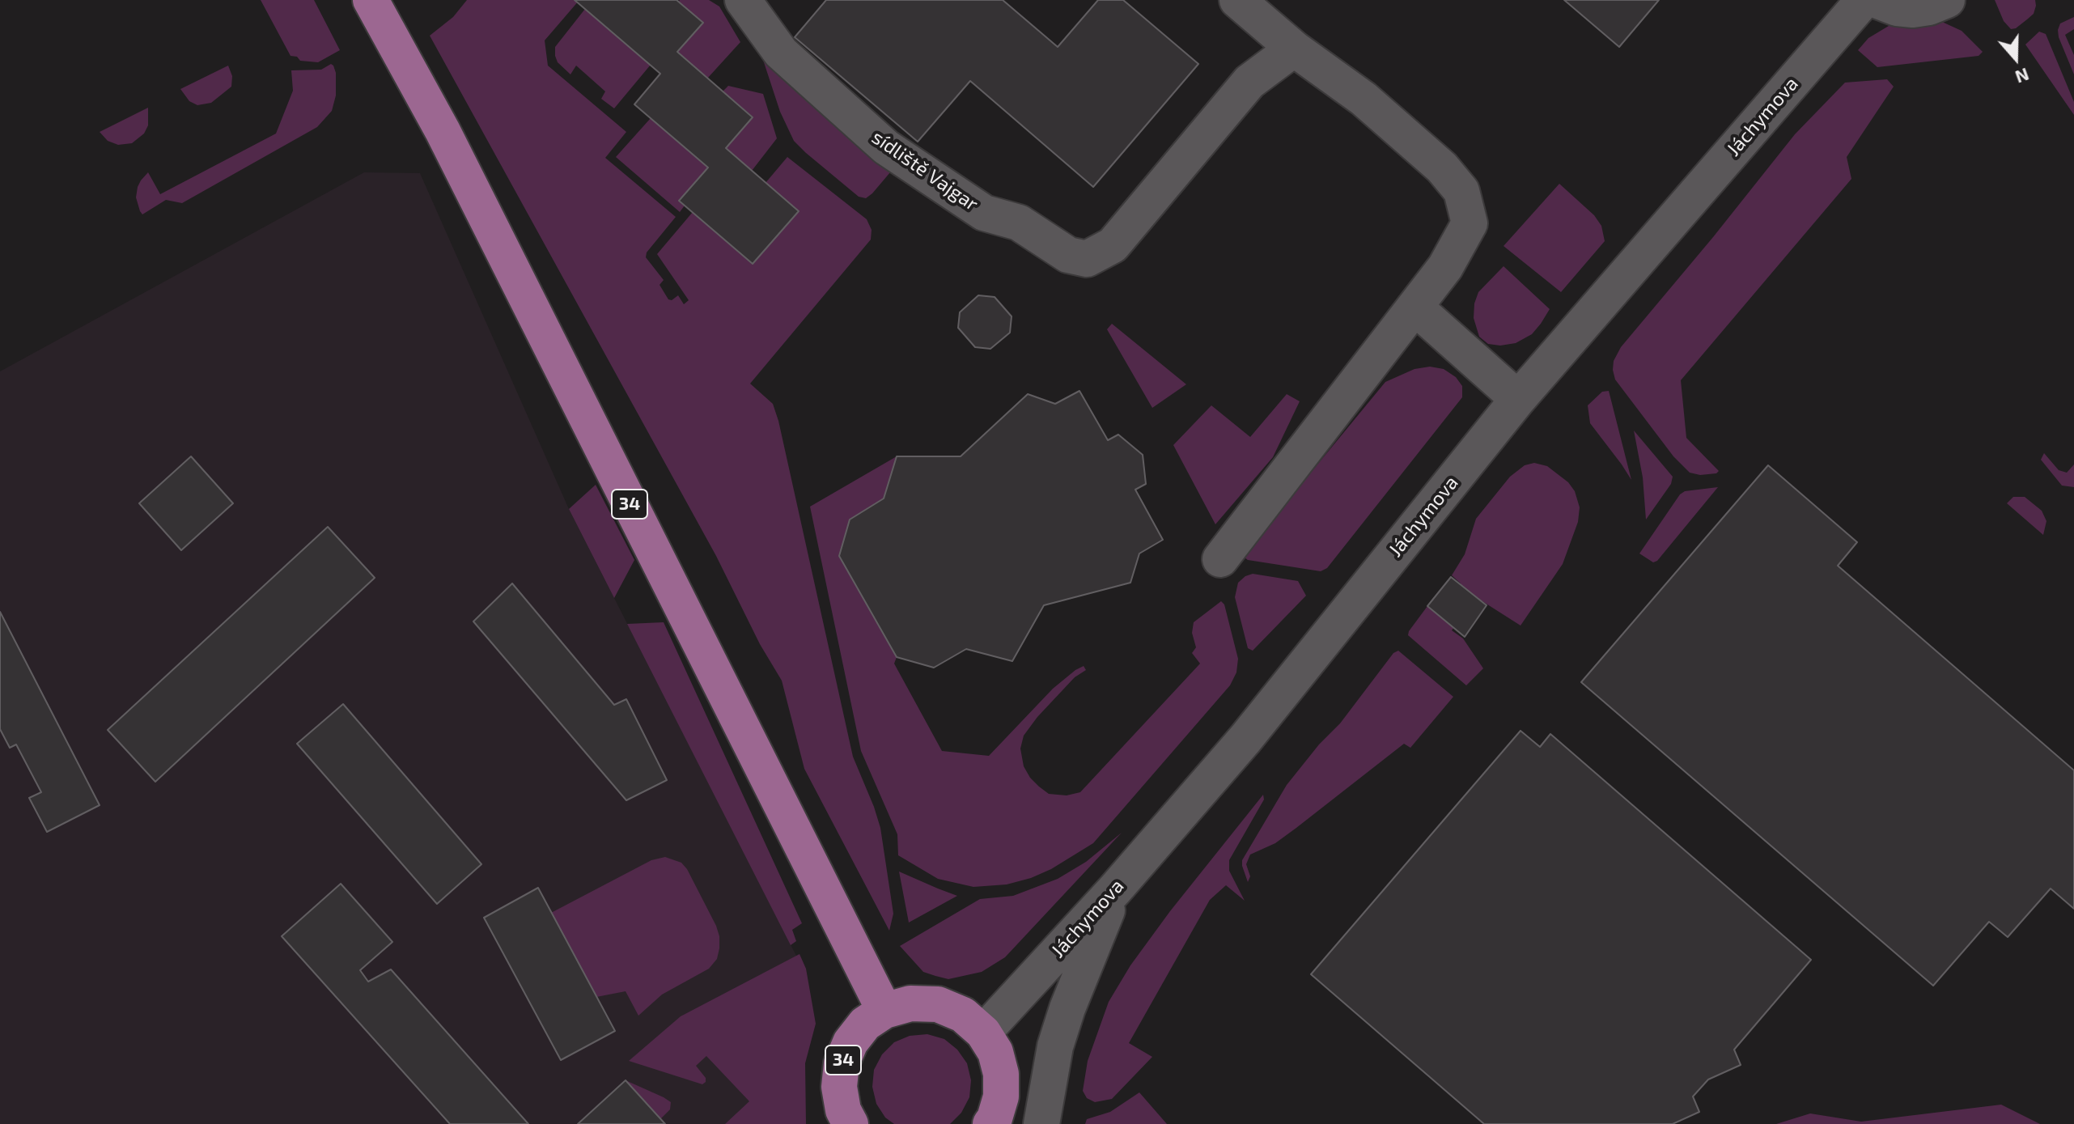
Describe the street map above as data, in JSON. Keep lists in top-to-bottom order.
{
  "streets": {
    "main road": ["34"],
    "street": ["Jáchymova", "sídliště Vajgar"]
  },
  "crossings": [
    ["Jáchymova", "34"]
  ],
  "north": "bottom"
}
